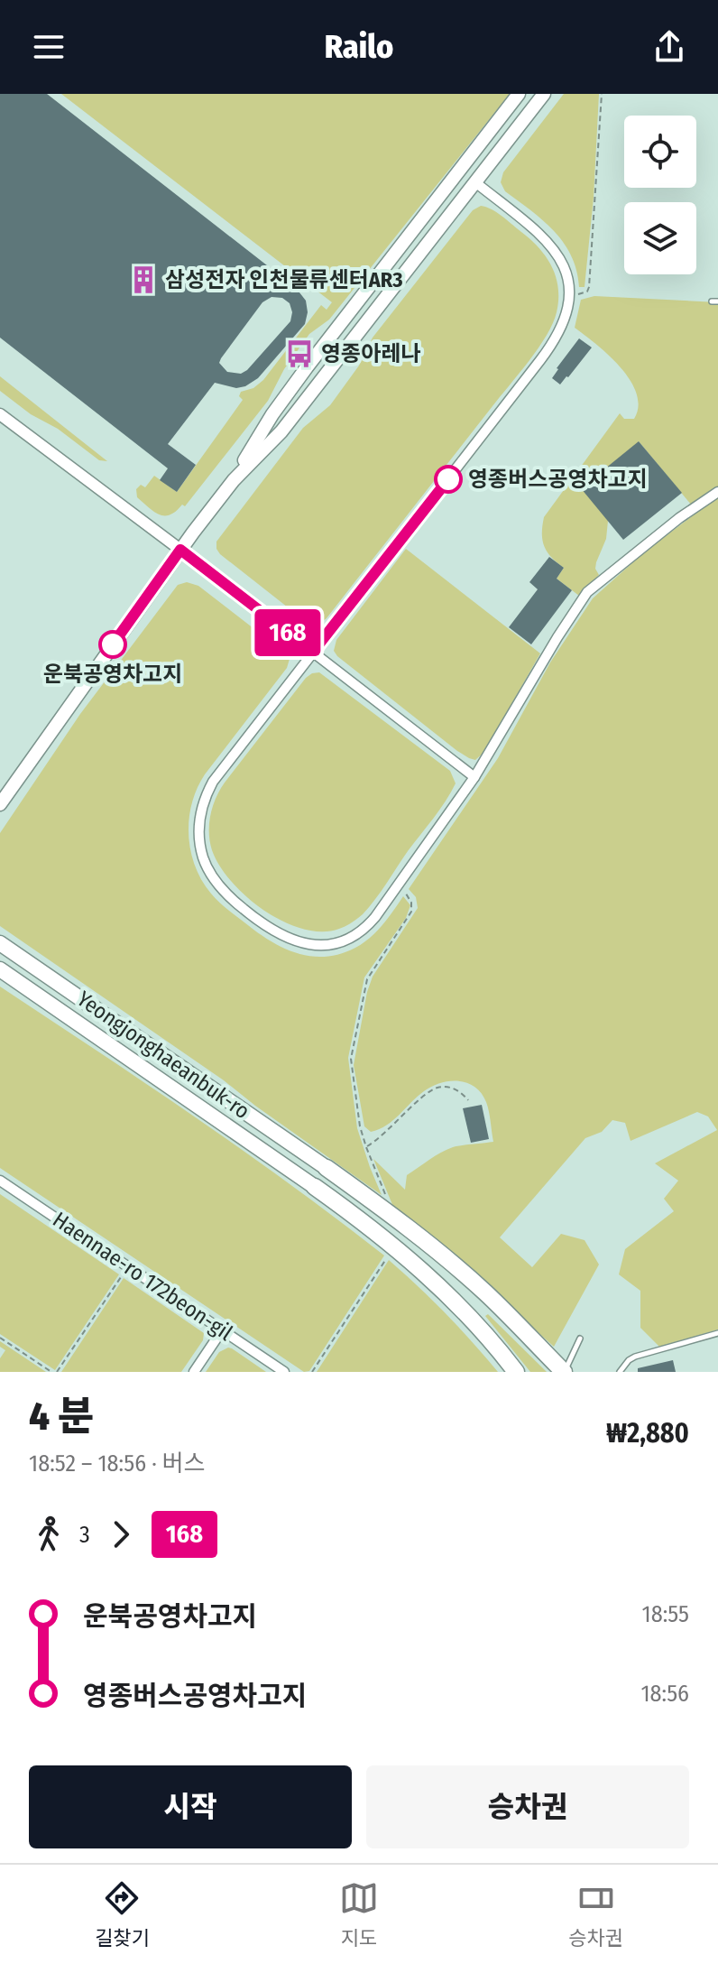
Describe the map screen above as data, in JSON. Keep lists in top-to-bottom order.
{
  "streets": {
    "highway": ["Yeongjonghaeanbuk-ro"],
    "street": ["Haennae-ro 172beon-gil"]
  },
  "places": {
    "building": ["삼성전자 인천물류센터AR3"],
    "bus stop": ["영종아레나"],
    "other": ["영종버스공영차고지", "운북공영차고지"]
  },
  "lines": ["bus line 168"],
  "page": {
    "header": "Railo",
    "on_map": "168",
    "heading": ["4 분", "18:52 – 18:56 · 버스", "₩2,880"],
    "legs": ["3", "168"],
    "list": [
      {
        "name": "운북공영차고지",
        "value": "18:55"
      },
      {
        "name": "영종버스공영차고지",
        "value": "18:56"
      }
    ],
    "buttons": ["시작", "승차권"],
    "tabs": ["길찾기", "지도", "승차권"]
  }
}
